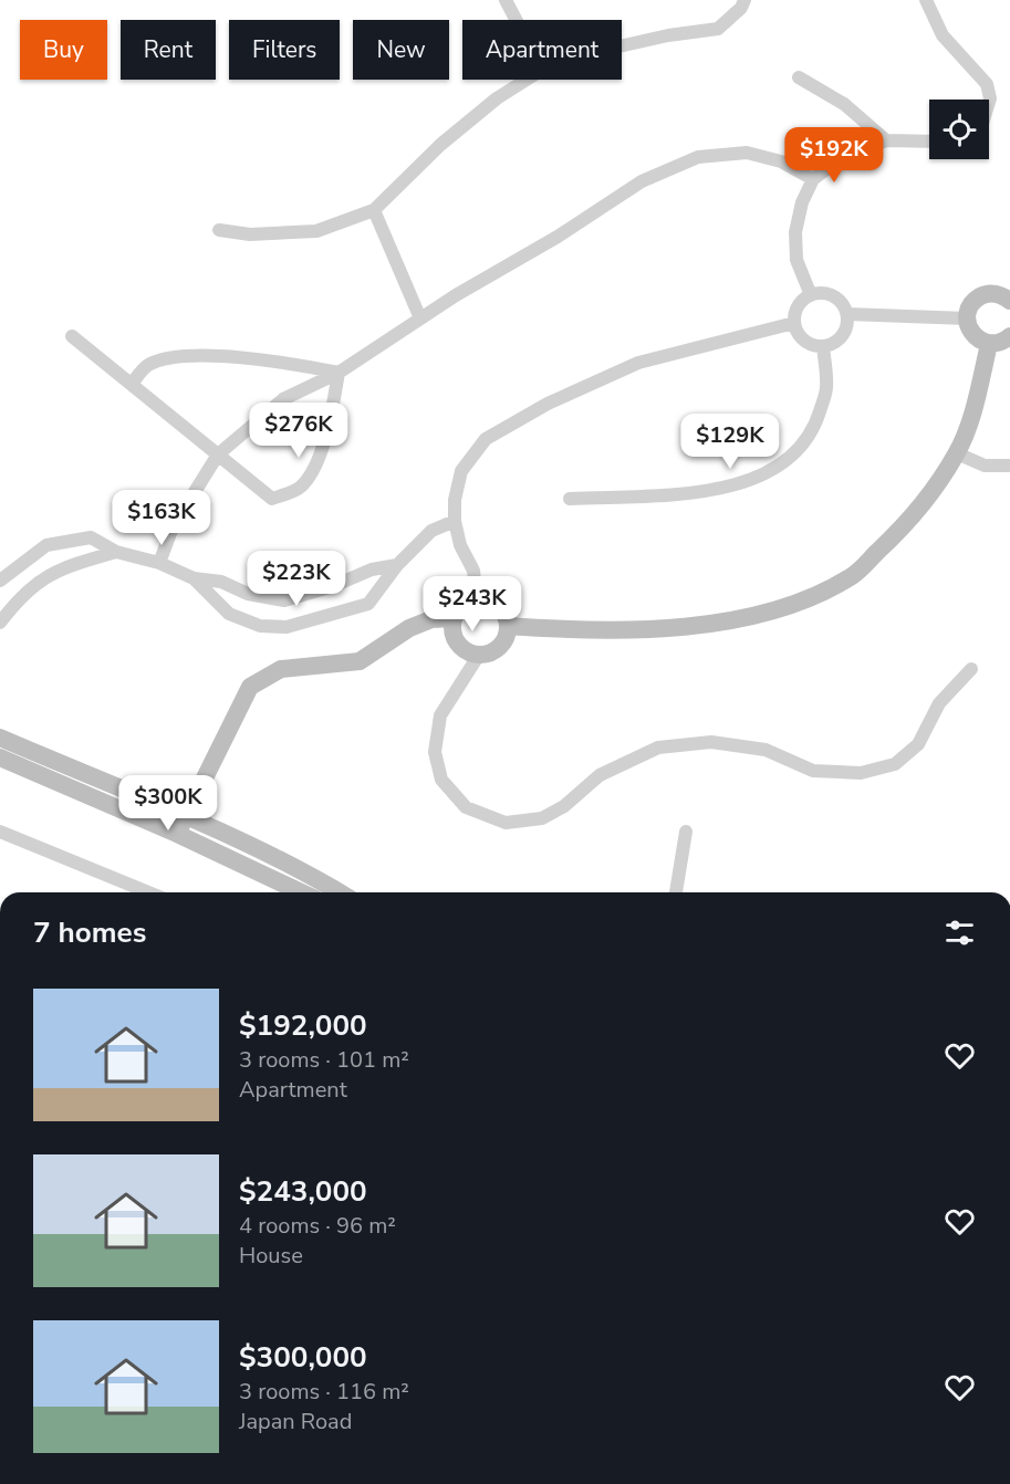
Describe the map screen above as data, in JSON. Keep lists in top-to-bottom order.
{
  "page": {
    "chip": [
      "Buy",
      "Rent",
      "Filters",
      "New",
      "Apartment"
    ],
    "price": [
      "$192K",
      "$276K",
      "$129K",
      "$163K",
      "$223K",
      "$243K",
      "$300K"
    ],
    "heading": "7 homes",
    "list": [
      {
        "name": "$192,000",
        "note": "3 rooms · 101 m² · Apartment"
      },
      {
        "name": "$243,000",
        "note": "4 rooms · 96 m² · House"
      },
      {
        "name": "$300,000",
        "note": "3 rooms · 116 m² · Japan Road"
      }
    ]
  }
}
